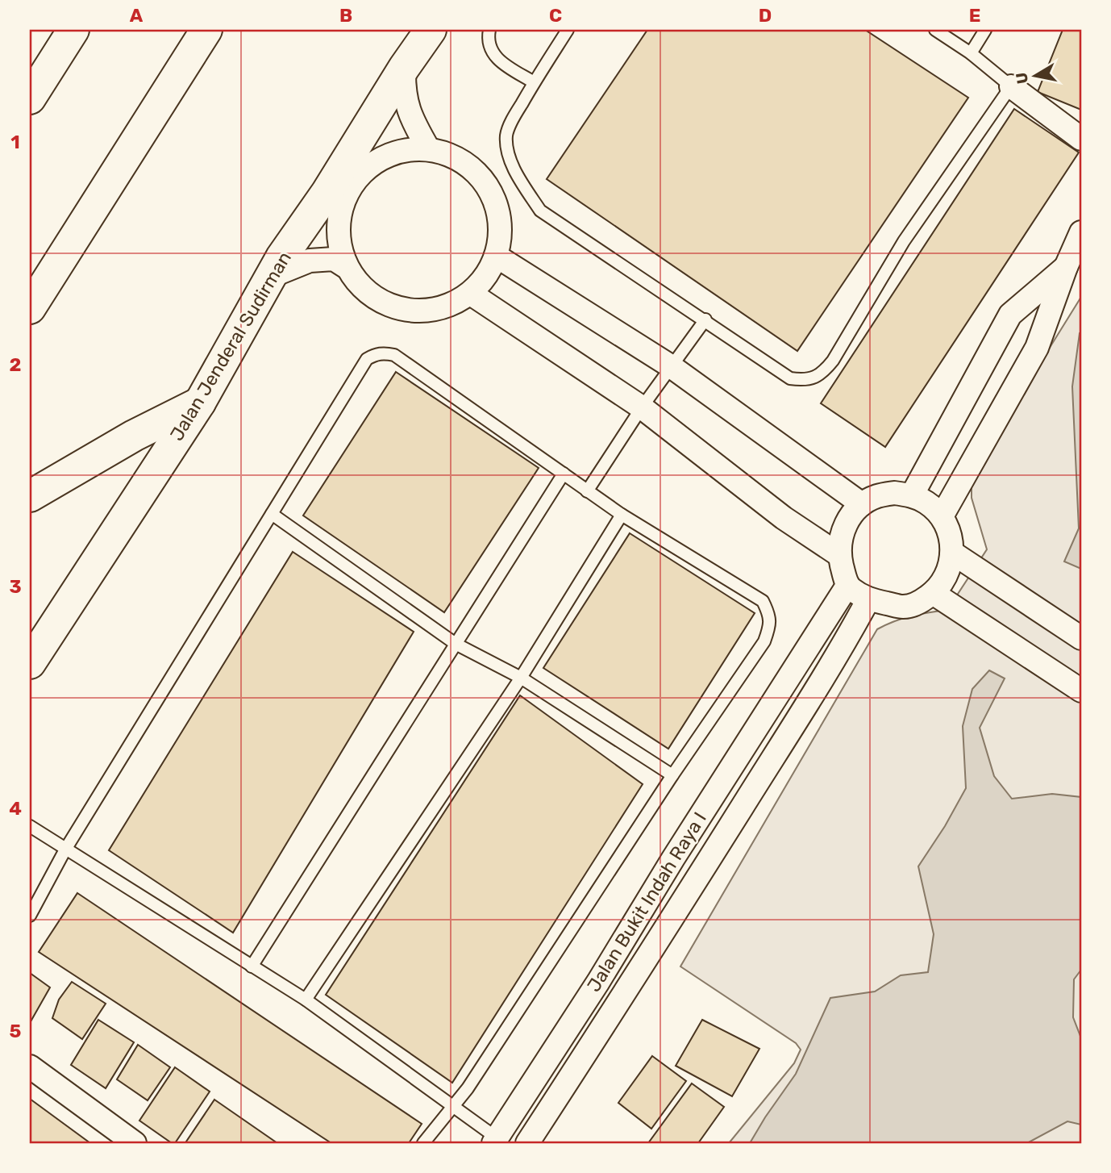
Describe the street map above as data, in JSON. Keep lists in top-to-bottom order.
{
  "streets": {
    "main road": ["Jalan Jenderal Sudirman"],
    "street": ["Jalan Bukit Indah Raya I"]
  },
  "north": "left",
  "grid": {
    "columns": [
      "A",
      "B",
      "C",
      "D",
      "E"
    ],
    "rows": [
      "1",
      "2",
      "3",
      "4",
      "5"
    ]
  }
}
